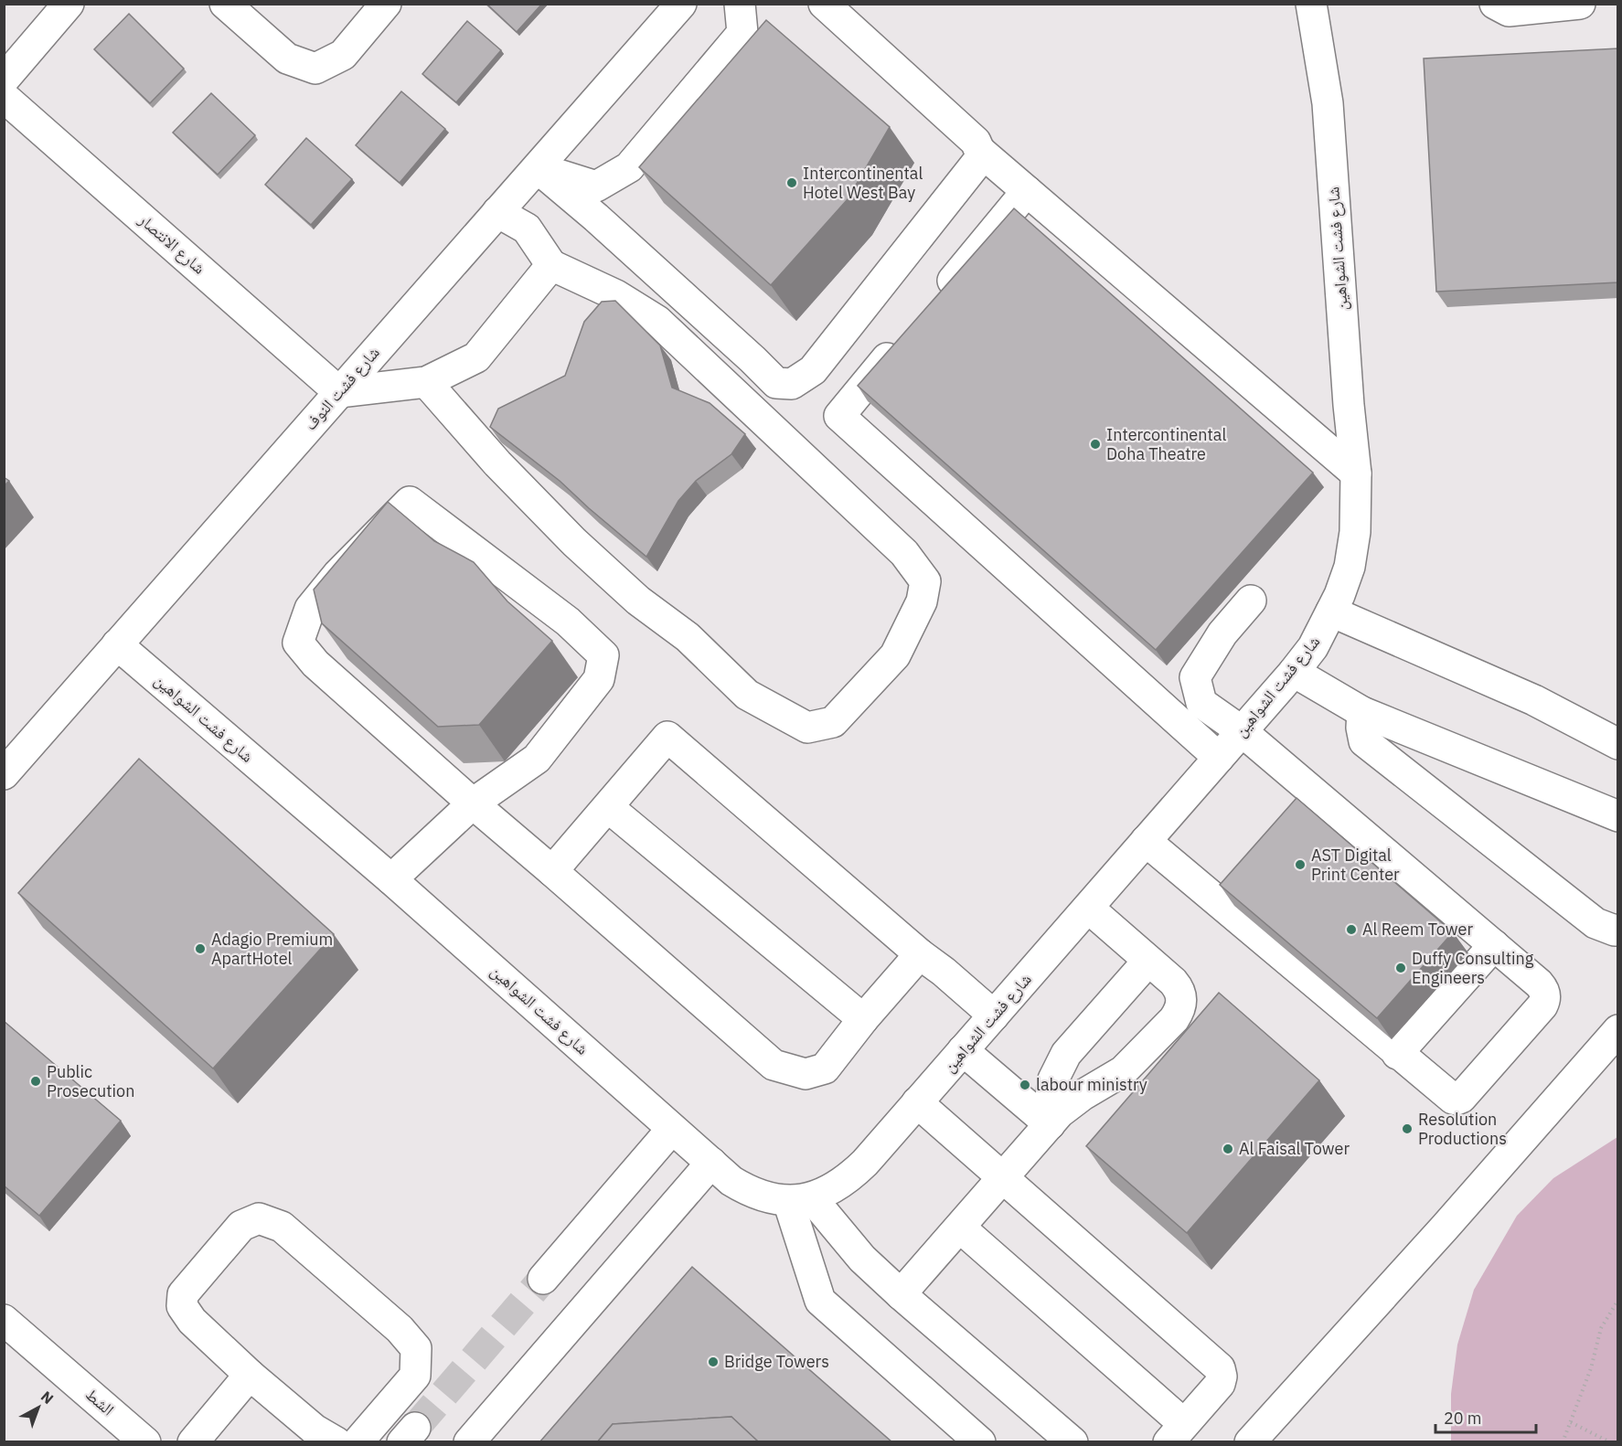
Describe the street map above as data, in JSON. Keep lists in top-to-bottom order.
{
  "streets": {
    "street": [
      "شارع الانتصار",
      "شارع فشت الشواهين",
      "شارع فشت النوف",
      "الشط"
    ]
  },
  "crossings": [
    ["شارع الانتصار", "شارع فشت النوف"],
    ["شارع فشت الشواهين", "شارع فشت النوف"]
  ],
  "places": [
    "Intercontinental Hotel West Bay",
    "Intercontinental Doha Theatre",
    "AST Digital Print Center",
    "Al Reem Tower",
    "Adagio Premium ApartHotel",
    "Duffy Consulting Engineers",
    "Public Prosecution",
    "labour ministry",
    "Resolution Productions",
    "Al Faisal Tower",
    "Bridge Towers"
  ],
  "scale_bar": "20 m",
  "north": "top right"
}
